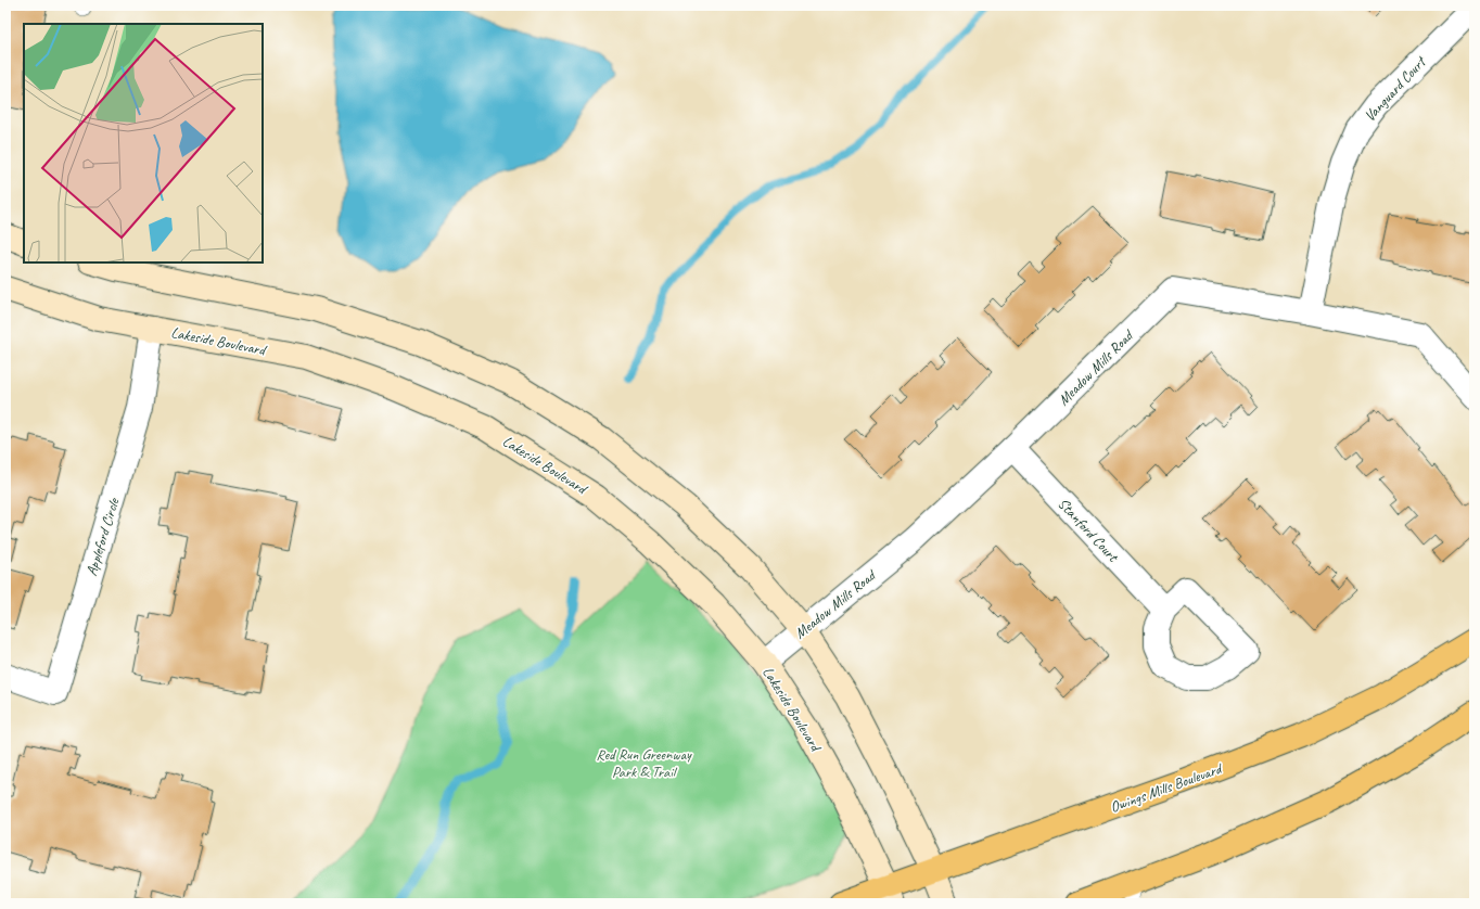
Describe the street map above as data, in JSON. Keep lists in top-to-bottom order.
{
  "streets": {
    "main road": ["Lakeside Boulevard", "Owings Mills Boulevard"],
    "street": [
      "Vanguard Court",
      "Meadow Mills Road",
      "Stanford Court",
      "Appleford Circle"
    ]
  },
  "crossings": [
    ["Vanguard Court", "Meadow Mills Road"],
    ["Lakeside Boulevard", "Meadow Mills Road"],
    ["Lakeside Boulevard", "Appleford Circle"],
    ["Lakeside Boulevard", "Owings Mills Boulevard"],
    ["Meadow Mills Road", "Stanford Court"]
  ],
  "parks": ["Red Run Greenway Park & Trail"]
}
